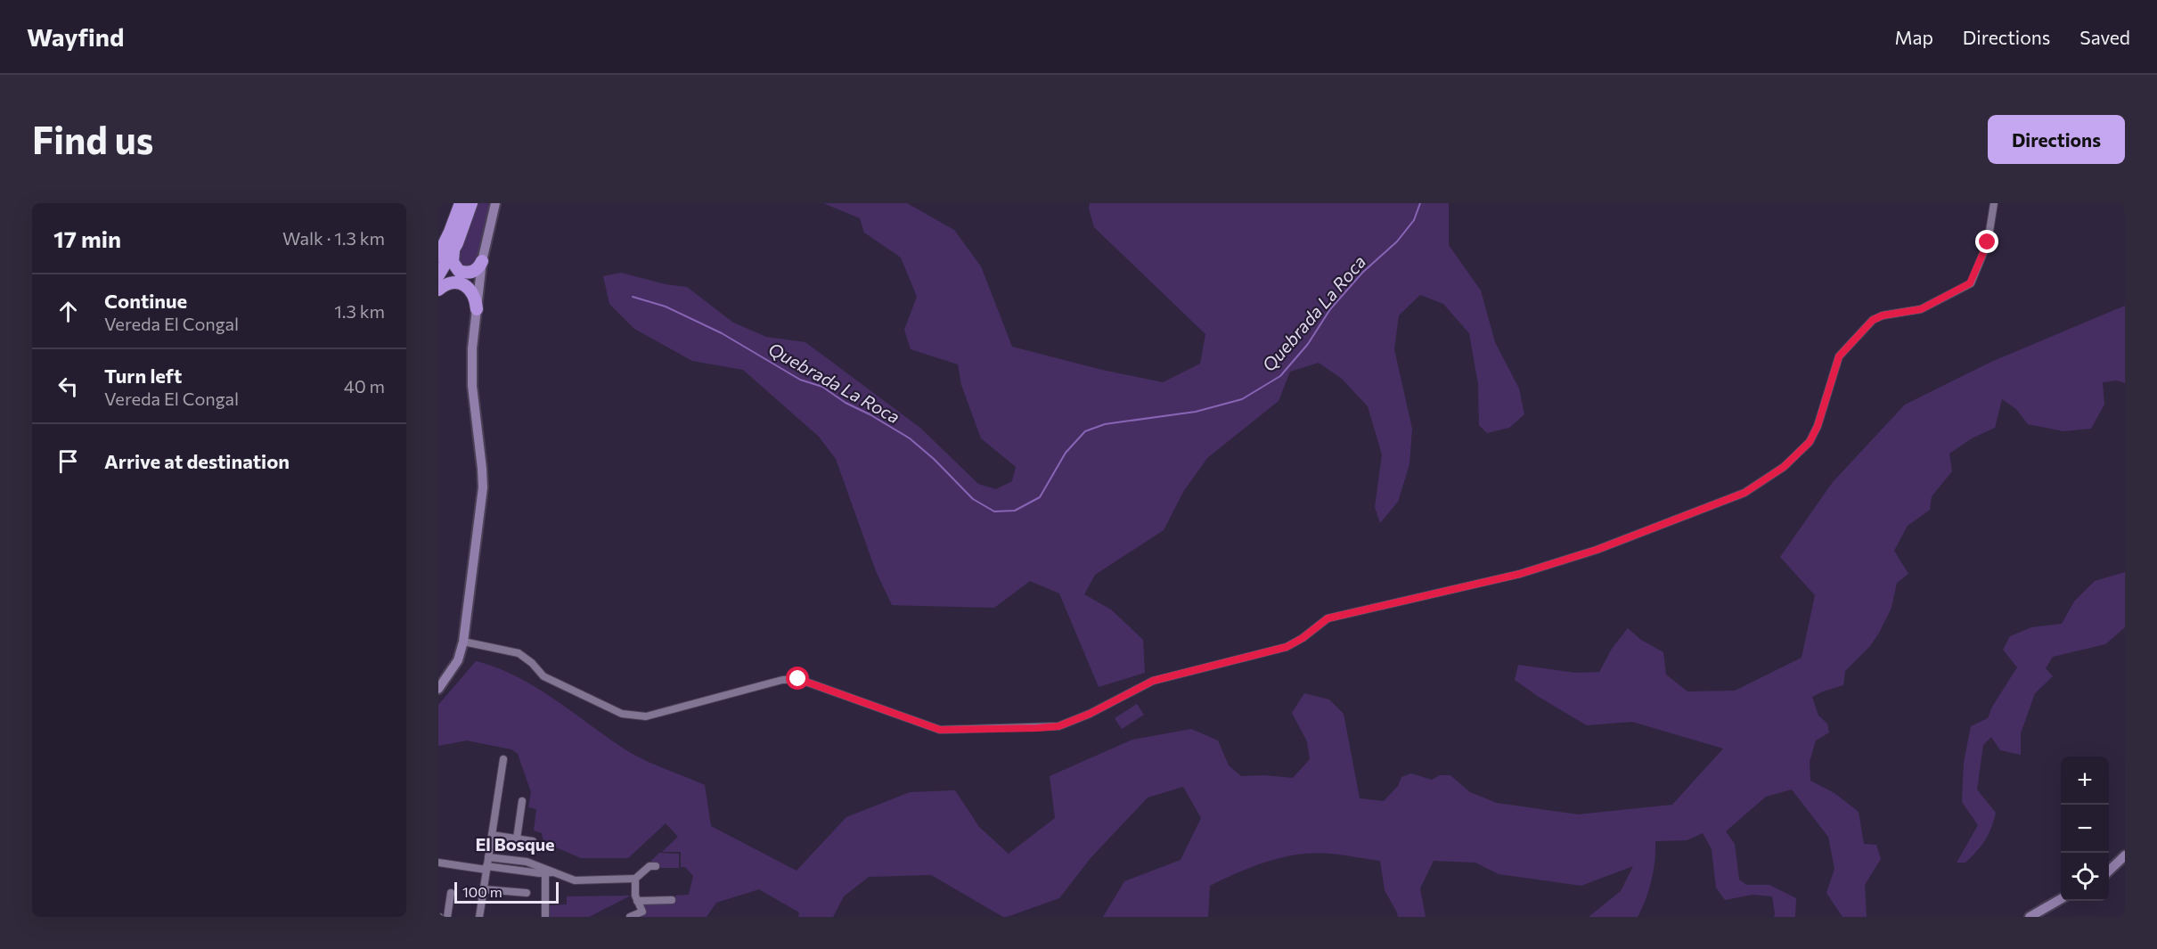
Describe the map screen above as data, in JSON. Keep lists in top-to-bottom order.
{
  "districts": ["El Bosque"],
  "water": ["Quebrada La Roca"],
  "scale_bar": "100 m",
  "page": {
    "header": "Wayfind",
    "nav": ["Map", "Directions", "Saved"],
    "buttons": "Directions",
    "title": "Find us",
    "heading": ["17 min", "Walk · 1.3 km"],
    "list": [
      ["Continue", "Vereda El Congal", "1.3 km"],
      ["Turn left", "Vereda El Congal", "40 m"],
      "Arrive at destination"
    ],
    "map_buttons": ["+", "−"],
    "scale": "100 m"
  }
}
